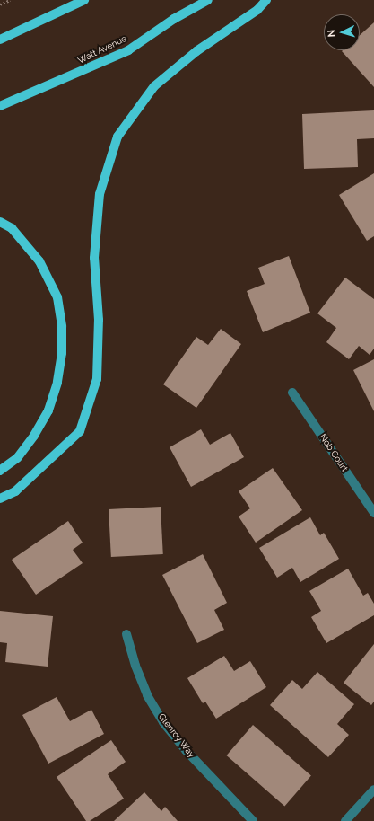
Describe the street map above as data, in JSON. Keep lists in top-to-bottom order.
{
  "streets": {
    "main road": ["Watt Avenue"],
    "street": ["Nob Court", "Glenroy Way"]
  },
  "north": "left"
}
